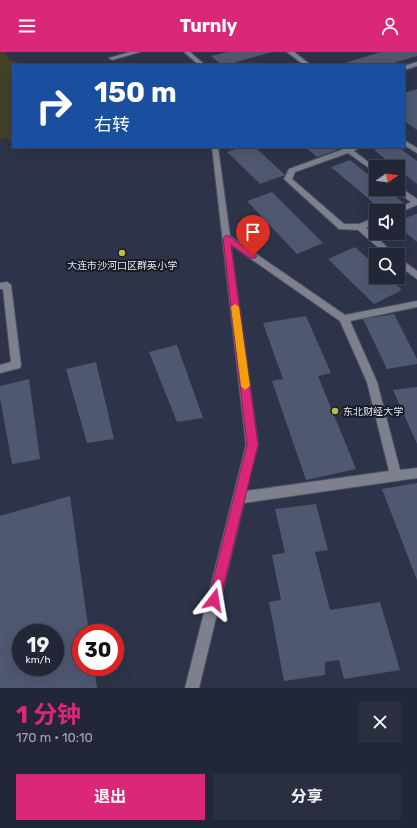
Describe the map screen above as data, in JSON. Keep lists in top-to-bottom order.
{
  "places": ["大连市沙河口区群英小学", "东北财经大学"],
  "north": "right",
  "page": {
    "header": "Turnly",
    "turn": ["150 m", "右转"],
    "speed": "19 km/h",
    "limit": "30",
    "heading": ["1 分钟", "170 m · 10:10"],
    "buttons": ["退出", "分享"]
  }
}
